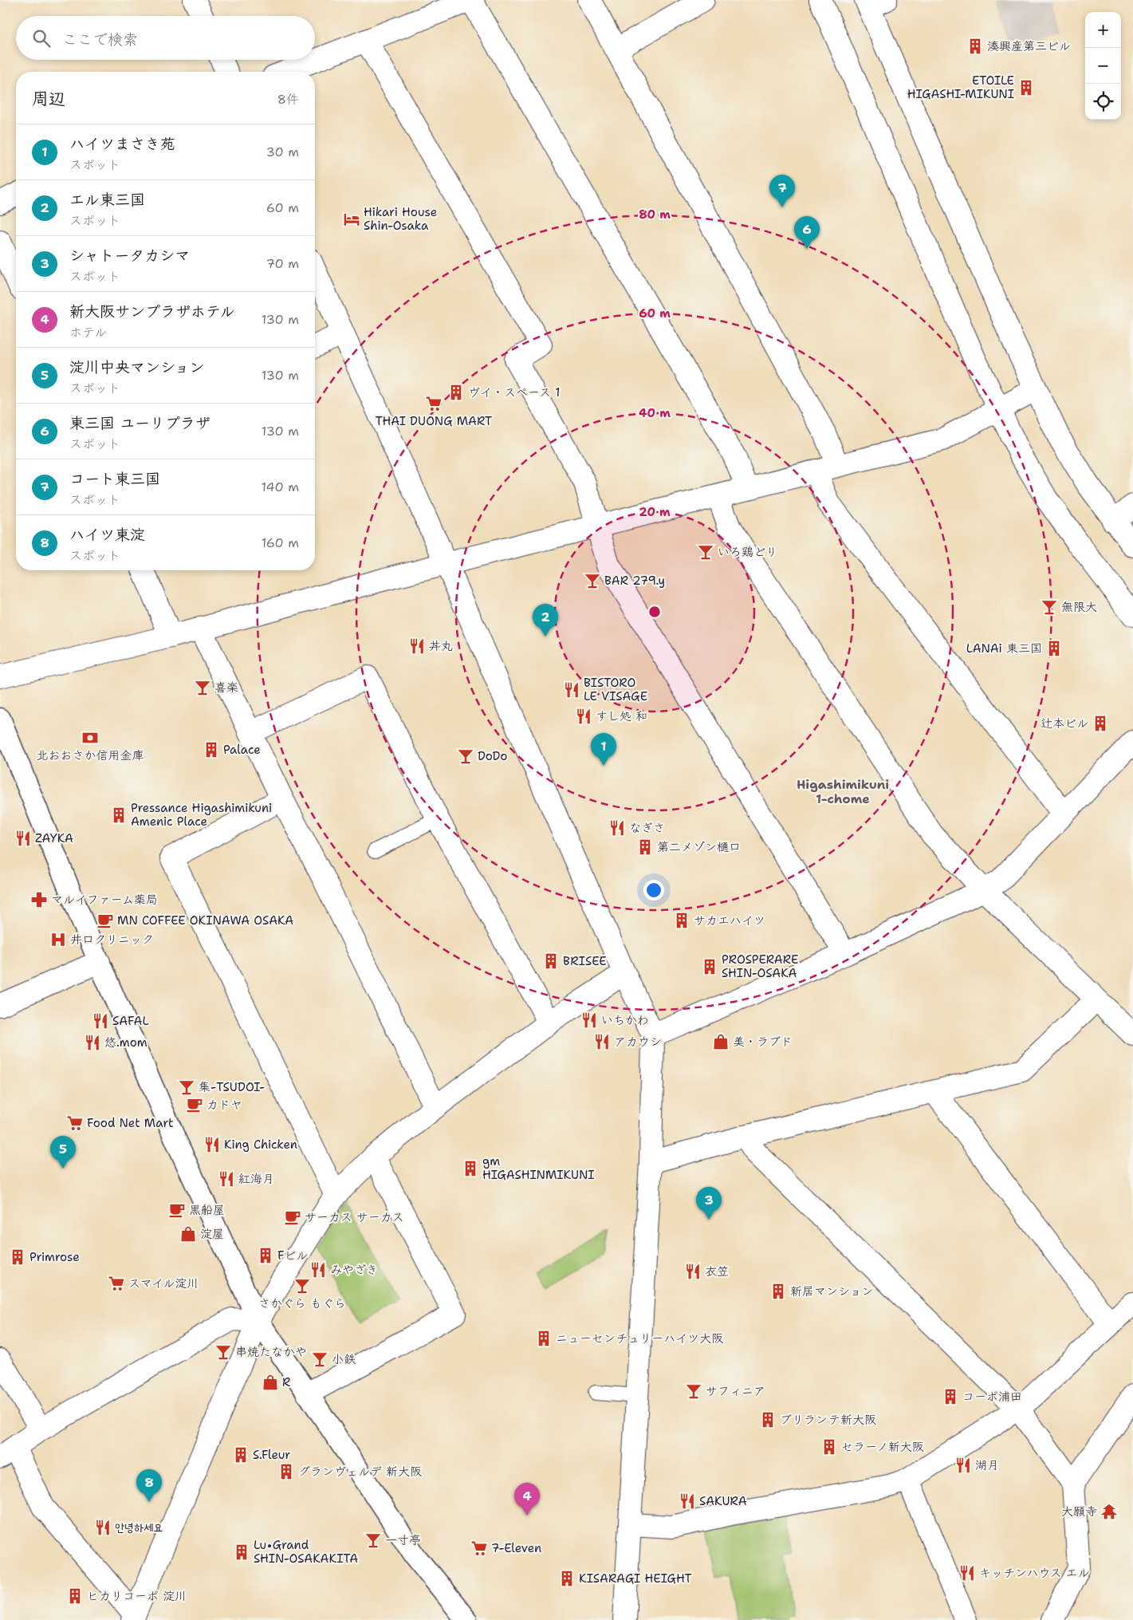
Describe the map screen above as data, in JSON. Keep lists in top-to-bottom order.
{
  "districts": ["Higashimikuni 1-chome"],
  "places": {
    "building": [
      "湊興産第三ビル",
      "ETOILE HIGASHI-MIKUNI",
      "ヴイ・スペース 1",
      "LANAi 東三国",
      "辻本ビル",
      "Palace",
      "Pressance Higashimikuni Amenic Place",
      "第二メゾン樋口",
      "サカエハイツ",
      "BRISEE",
      "PROSPERARE SHIN-OSAKA",
      "gm HIGASHINMIKUNI",
      "Fビル",
      "Primrose",
      "新居マンション",
      "ニューセンチュリーハイツ大阪",
      "コーポ浦田",
      "ブリランテ新大阪",
      "セラーノ新大阪",
      "S.Fleur",
      "グランヴェルデ 新大阪",
      "Lu•Grand SHIN-OSAKAKITA",
      "KISARAGI HEIGHT",
      "ヒカリコーポ 淀川"
    ],
    "hotel": ["Hikari House Shin-Osaka"],
    "supermarket": [
      "THAI DUONG MART",
      "Food Net Mart",
      "スマイル淀川",
      "7-Eleven"
    ],
    "bar": [
      "いろ鶏どり",
      "BAR 279.y",
      "無限大",
      "喜楽",
      "DoDo",
      "集-TSUDOI-",
      "さかぐら もぐら",
      "串焼たなかや",
      "小鉄",
      "サフィニア",
      "一寸亭"
    ],
    "restaurant": [
      "丼丸",
      "BISTORO LE VISAGE",
      "すし処 和",
      "なぎさ",
      "ZAYKA",
      "いちかわ",
      "SAFAL",
      "アカウシ",
      "悠.mom",
      "King Chicken",
      "紅海月",
      "みやざき",
      "衣笠",
      "湖月",
      "SAKURA",
      "안녕하세요",
      "キッチンハウス エル"
    ],
    "bank": ["北おおさか信用金庫"],
    "pharmacy": ["マルイファーム薬局"],
    "cafe": [
      "MN COFFEE OKINAWA OSAKA",
      "カドヤ",
      "黒船屋",
      "サーカス サーカス"
    ],
    "hospital": ["井口クリニック"],
    "shop": ["美・ラブド", "淀屋", "R"],
    "temple": ["大願寺"]
  },
  "page": {
    "map_buttons": ["+", "−"],
    "search": "ここで検索",
    "heading": ["周辺", "8件"],
    "list": [
      {
        "mark": "1",
        "name": "ハイツまさき苑",
        "note": "スポット",
        "value": "30 m"
      },
      {
        "mark": "2",
        "name": "エル東三国",
        "note": "スポット",
        "value": "60 m"
      },
      {
        "mark": "3",
        "name": "シャトータカシマ",
        "note": "スポット",
        "value": "70 m"
      },
      {
        "mark": "4",
        "name": "新大阪サンプラザホテル",
        "note": "ホテル",
        "value": "130 m"
      },
      {
        "mark": "5",
        "name": "淀川中央マンション",
        "note": "スポット",
        "value": "130 m"
      },
      {
        "mark": "6",
        "name": "東三国 ユーリプラザ",
        "note": "スポット",
        "value": "130 m"
      },
      {
        "mark": "7",
        "name": "コート東三国",
        "note": "スポット",
        "value": "140 m"
      },
      {
        "mark": "8",
        "name": "ハイツ東淀",
        "note": "スポット",
        "value": "160 m"
      }
    ],
    "pins": [
      "7",
      "6",
      "2",
      "1",
      "5",
      "3",
      "8",
      "4"
    ]
  },
  "rings": [
    "80 m",
    "60 m",
    "40 m",
    "20 m"
  ]
}
